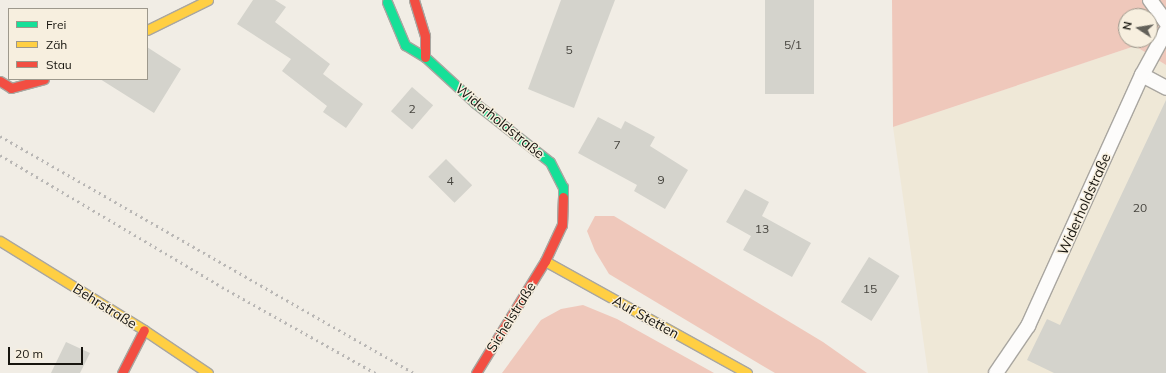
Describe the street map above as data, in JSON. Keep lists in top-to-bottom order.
{
  "streets": {
    "street": [
      "Widerholdstraße",
      "Behrstraße",
      "Sichelstraße",
      "Auf Stetten"
    ]
  },
  "crossings": [
    ["Widerholdstraße", "Sichelstraße"],
    ["Widerholdstraße", "Auf Stetten"],
    ["Sichelstraße", "Auf Stetten"]
  ],
  "house_numbers": [
    "5/1",
    "5",
    "2",
    "7",
    "9",
    "4",
    "20",
    "13",
    "15"
  ],
  "legend": ["Frei", "Zäh", "Stau"],
  "scale_bar": "20 m",
  "north": "left"
}
